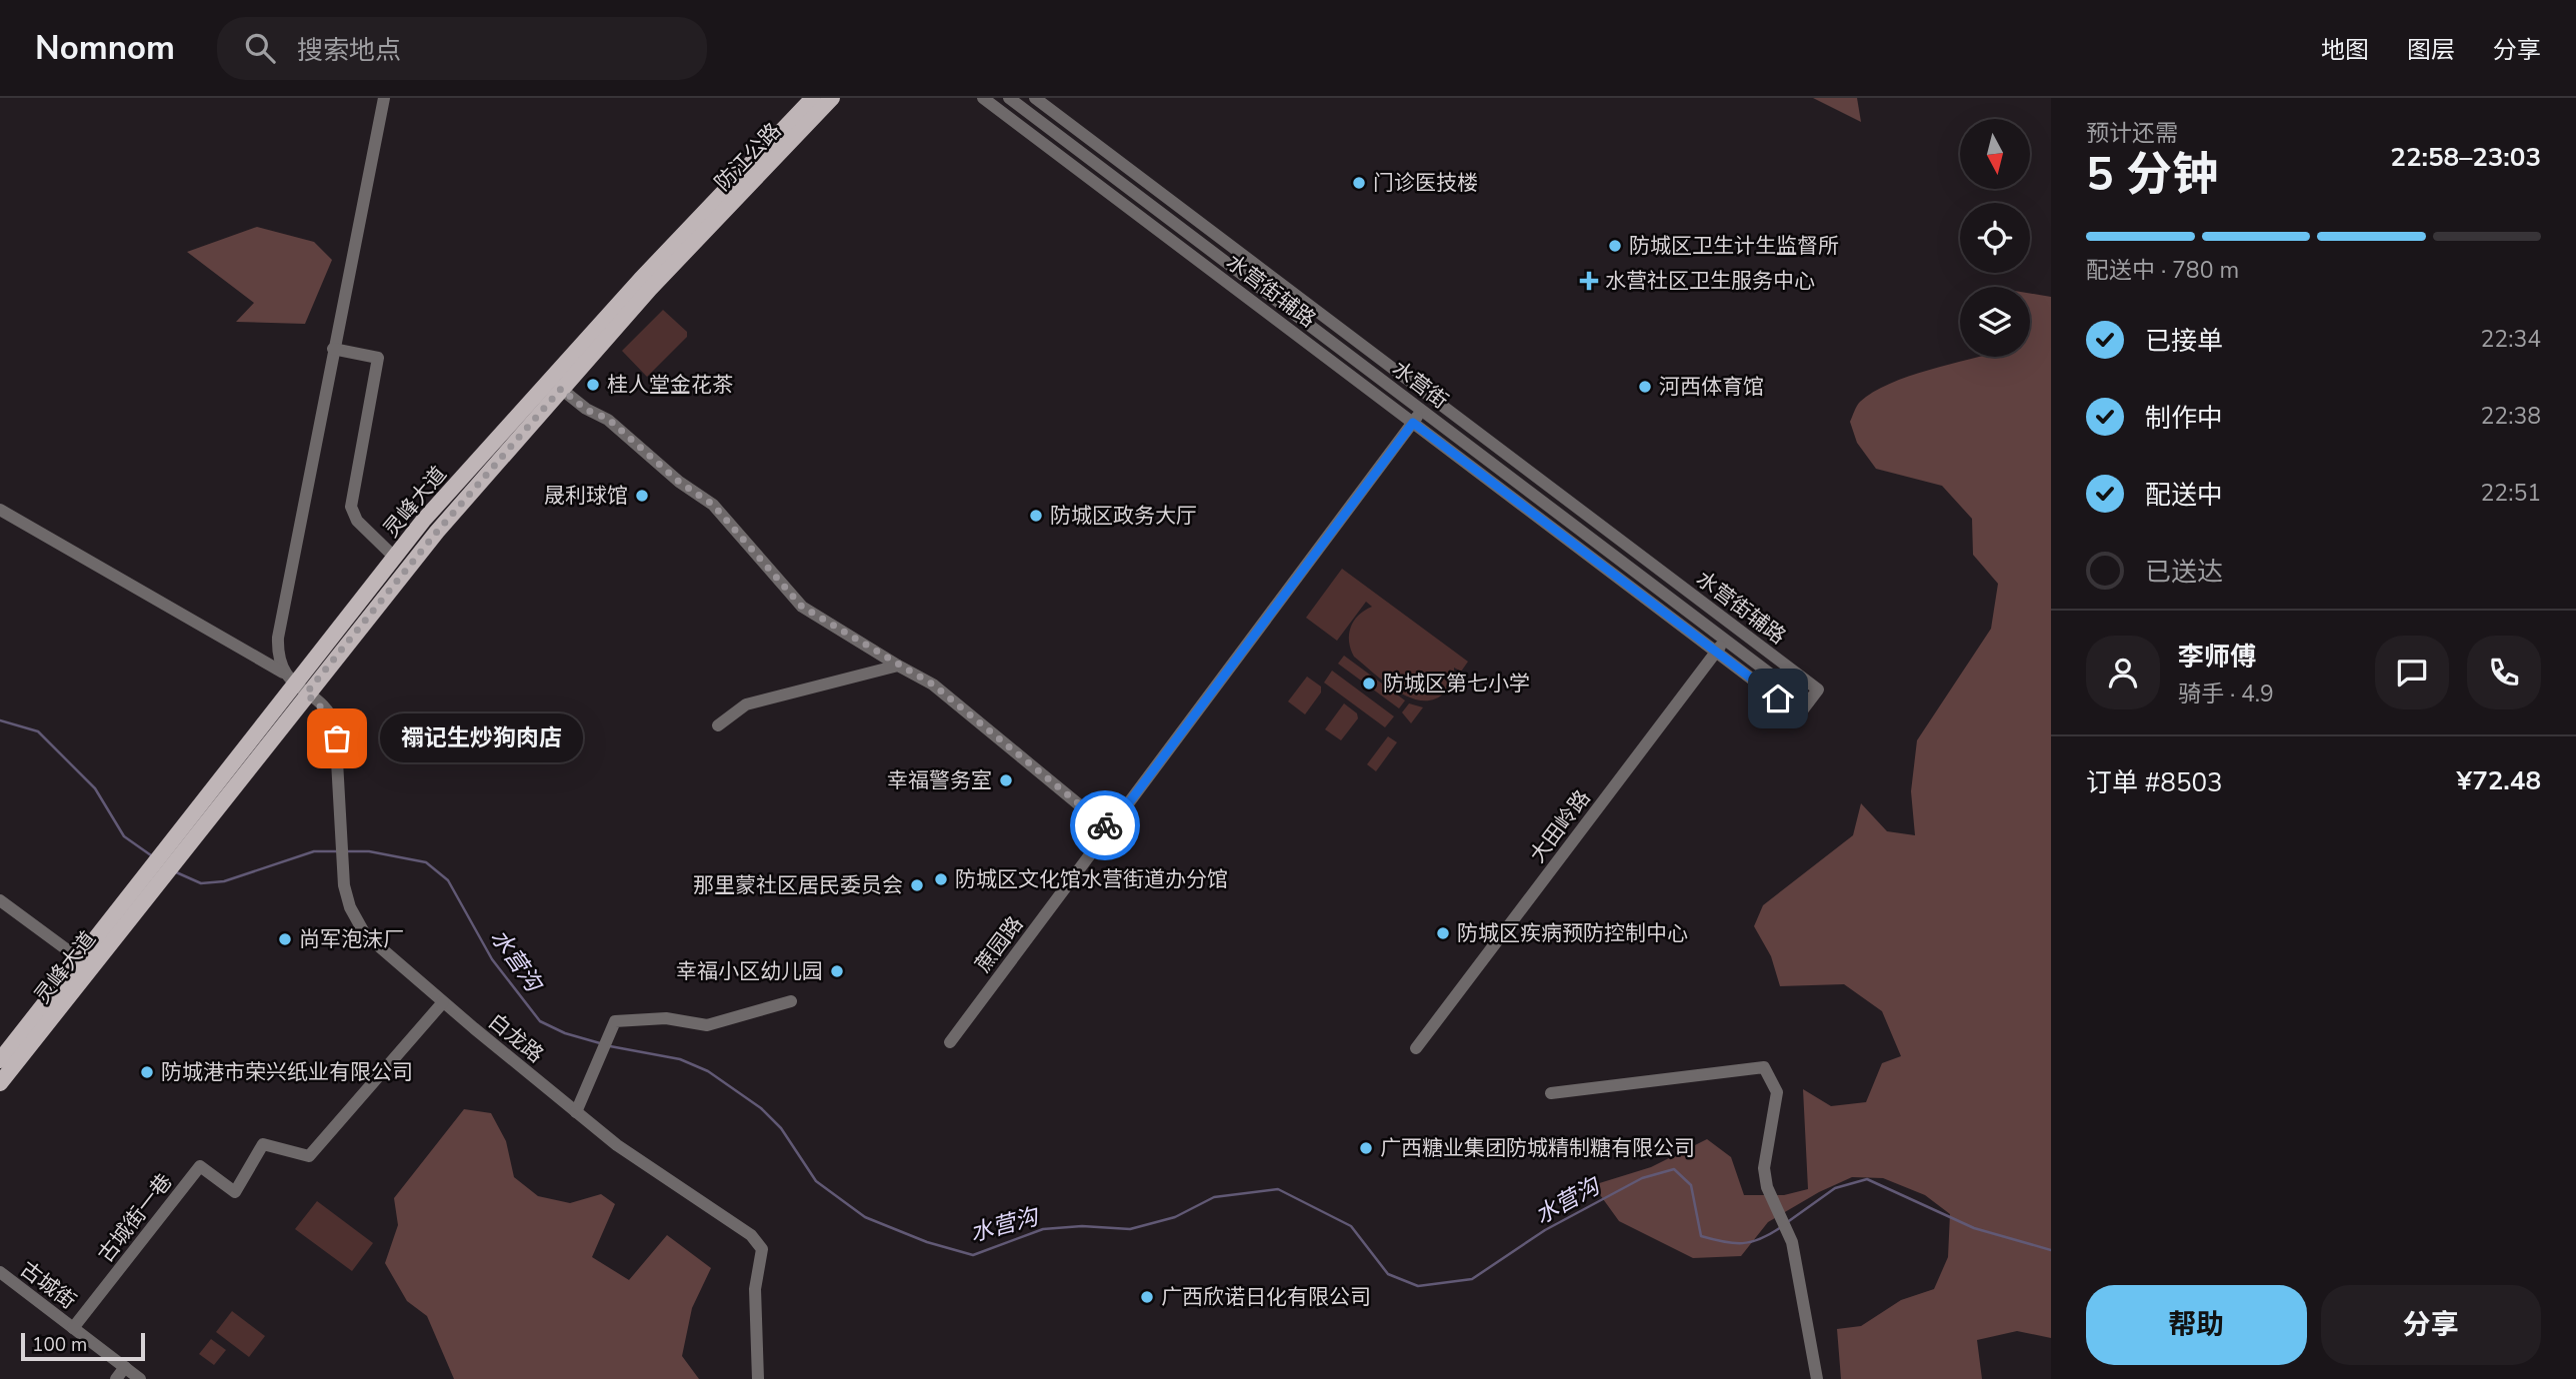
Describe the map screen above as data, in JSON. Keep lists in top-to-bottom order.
{
  "streets": {
    "main road": ["防江公路", "灵峰大道"],
    "street": [
      "水营街辅路",
      "水营街",
      "大田岭路",
      "蔗园路",
      "白龙路",
      "古城街一巷",
      "古城街"
    ]
  },
  "crossings": [
    ["防江公路", "灵峰大道"],
    ["水营街辅路", "水营街"],
    ["水营街辅路", "大田岭路"],
    ["水营街辅路", "蔗园路"],
    ["水营街", "大田岭路"],
    ["水营街", "蔗园路"],
    ["灵峰大道", "白龙路"],
    ["白龙路", "古城街一巷"],
    ["古城街一巷", "古城街"]
  ],
  "water": ["水营沟"],
  "places": {
    "other": [
      "门诊医技楼",
      "防城区卫生计生监督所",
      "桂人堂金花茶",
      "河西体育馆",
      "晟利球馆",
      "防城区政务大厅",
      "防城区第七小学",
      "禤记生炒狗肉店",
      "幸福警务室",
      "防城区文化馆水营街道办分馆",
      "那里蒙社区居民委员会",
      "防城区疾病预防控制中心",
      "尚军泡沫厂",
      "幸福小区幼儿园",
      "防城港市荣兴纸业有限公司",
      "广西糖业集团防城精制糖有限公司",
      "广西欣诺日化有限公司"
    ],
    "health": ["水营社区卫生服务中心"]
  },
  "scale_bar": "100 m",
  "north": "bottom",
  "page": {
    "header": "Nomnom",
    "search": "搜索地点",
    "nav": ["地图", "图层", "分享"],
    "heading": ["5 分钟", "预计还需", "22:58–23:03"],
    "panel": [
      "李师傅",
      "骑手 · 4.9",
      "订单 #8503",
      "¥72.48"
    ],
    "bar": "配送中 · 780 m",
    "list": [
      ["已接单", "22:34"],
      ["制作中", "22:38"],
      ["配送中", "22:51"],
      "已送达"
    ],
    "bubble": "禤记生炒狗肉店",
    "buttons": ["帮助", "分享"],
    "scale": "100 m"
  }
}
